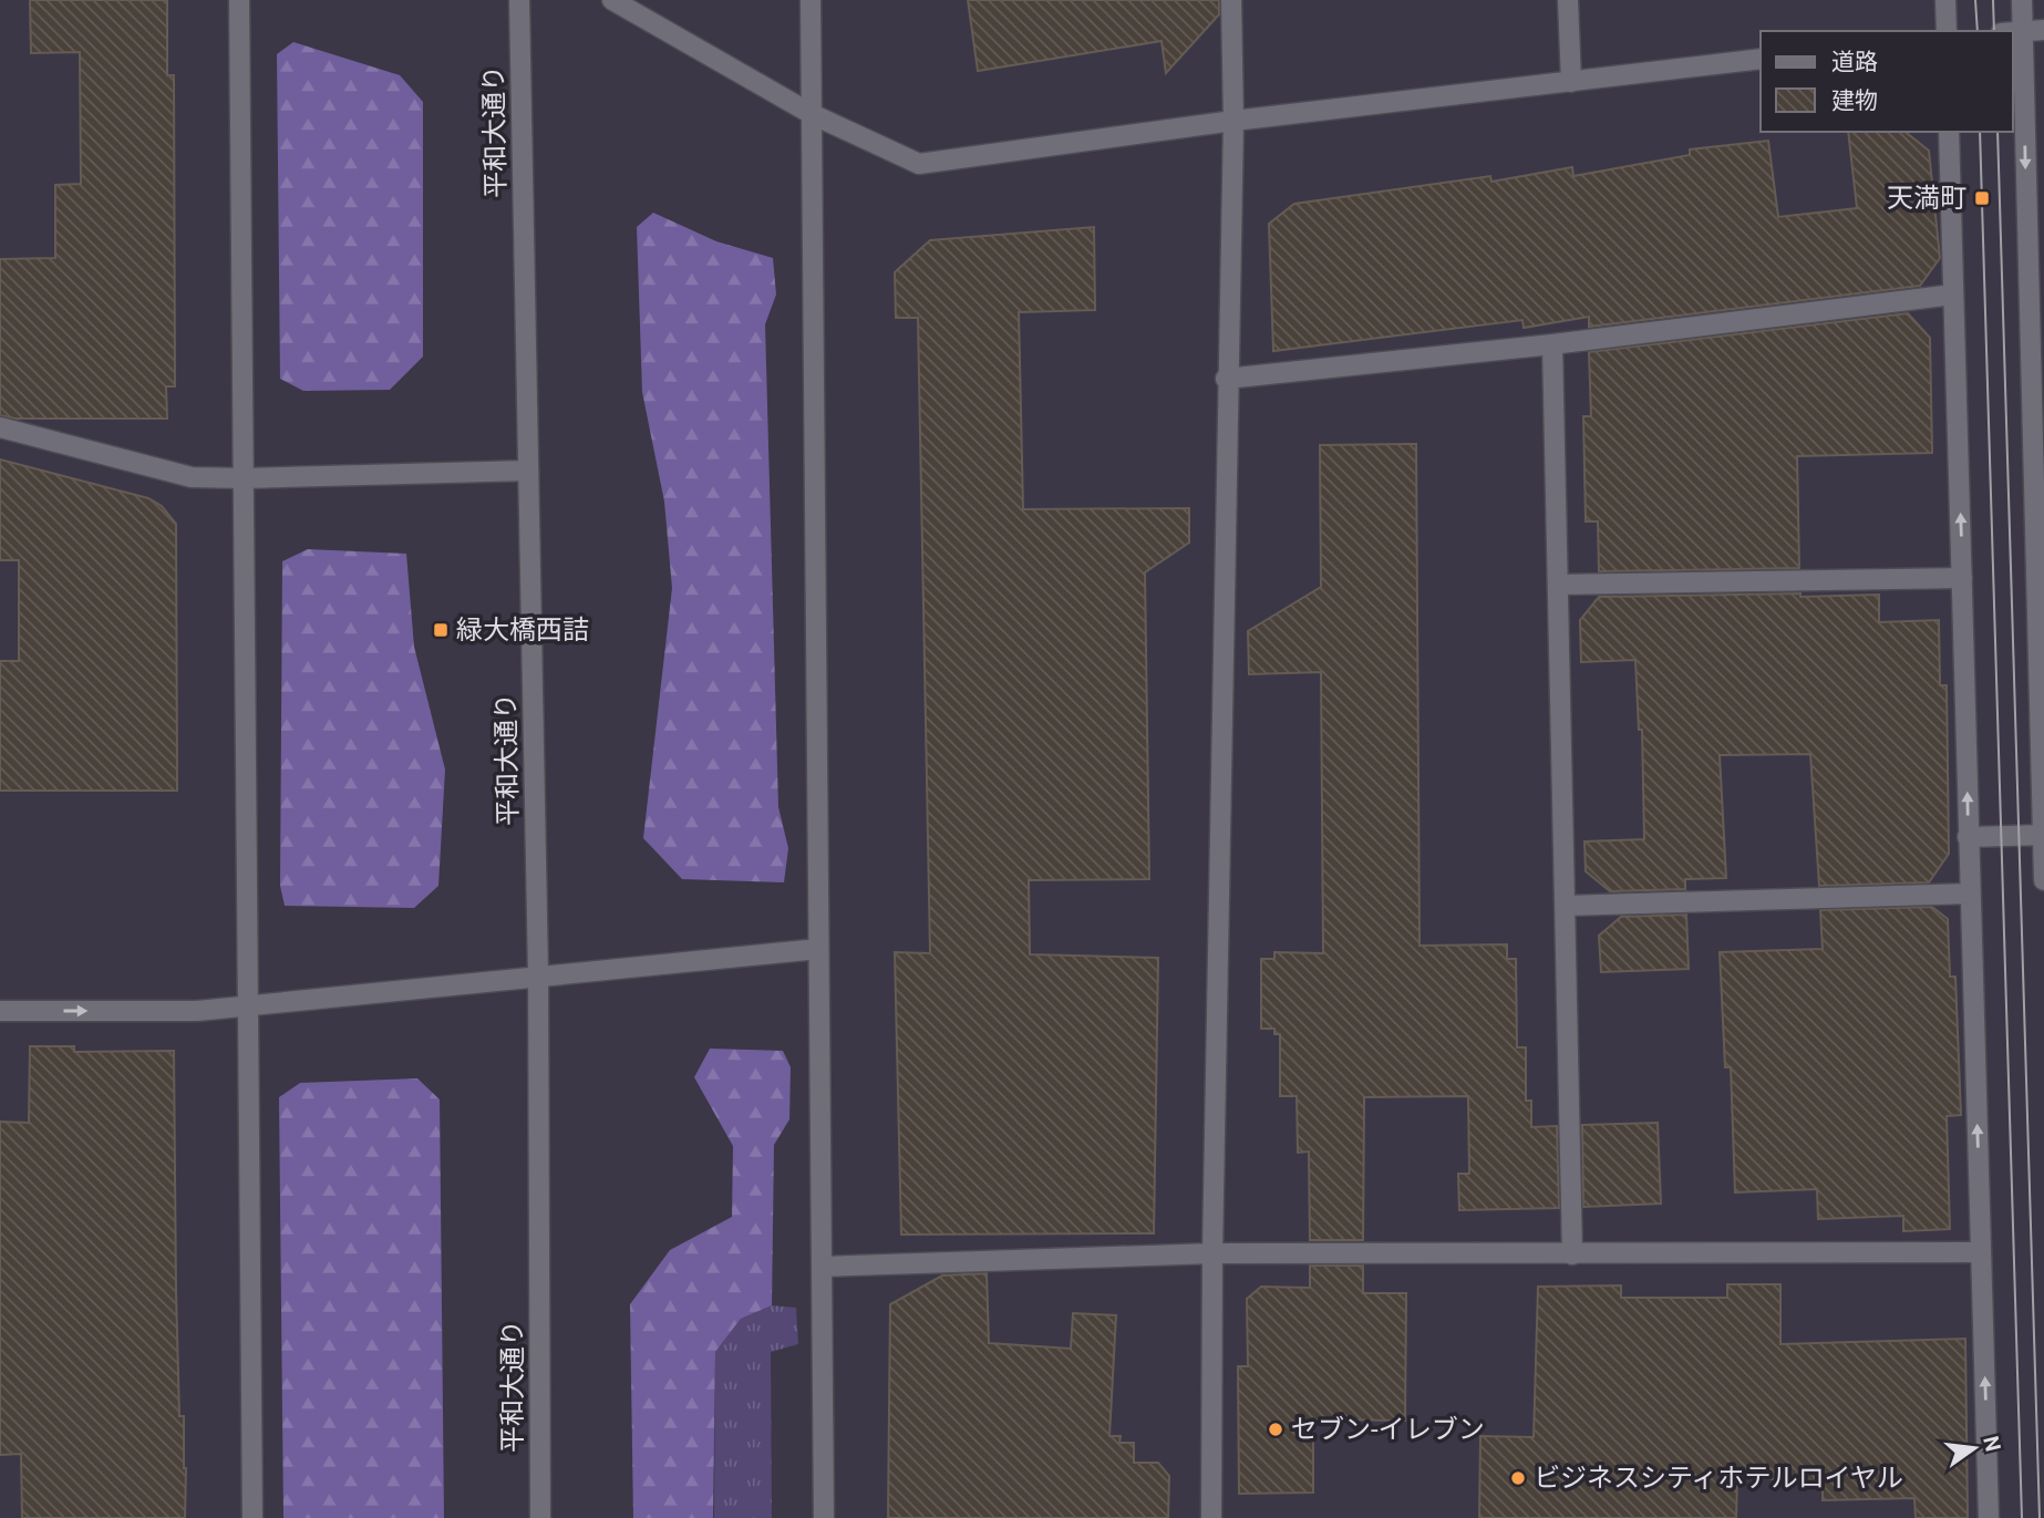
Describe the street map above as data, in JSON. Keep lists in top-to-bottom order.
{
  "streets": {
    "street": ["平和大通り"]
  },
  "places": {
    "transit": ["天満町", "緑大橋西詰"],
    "other": ["セブン-イレブン", "ビジネスシティホテルロイヤル"]
  },
  "legend": ["道路", "建物"],
  "north": "right"
}
